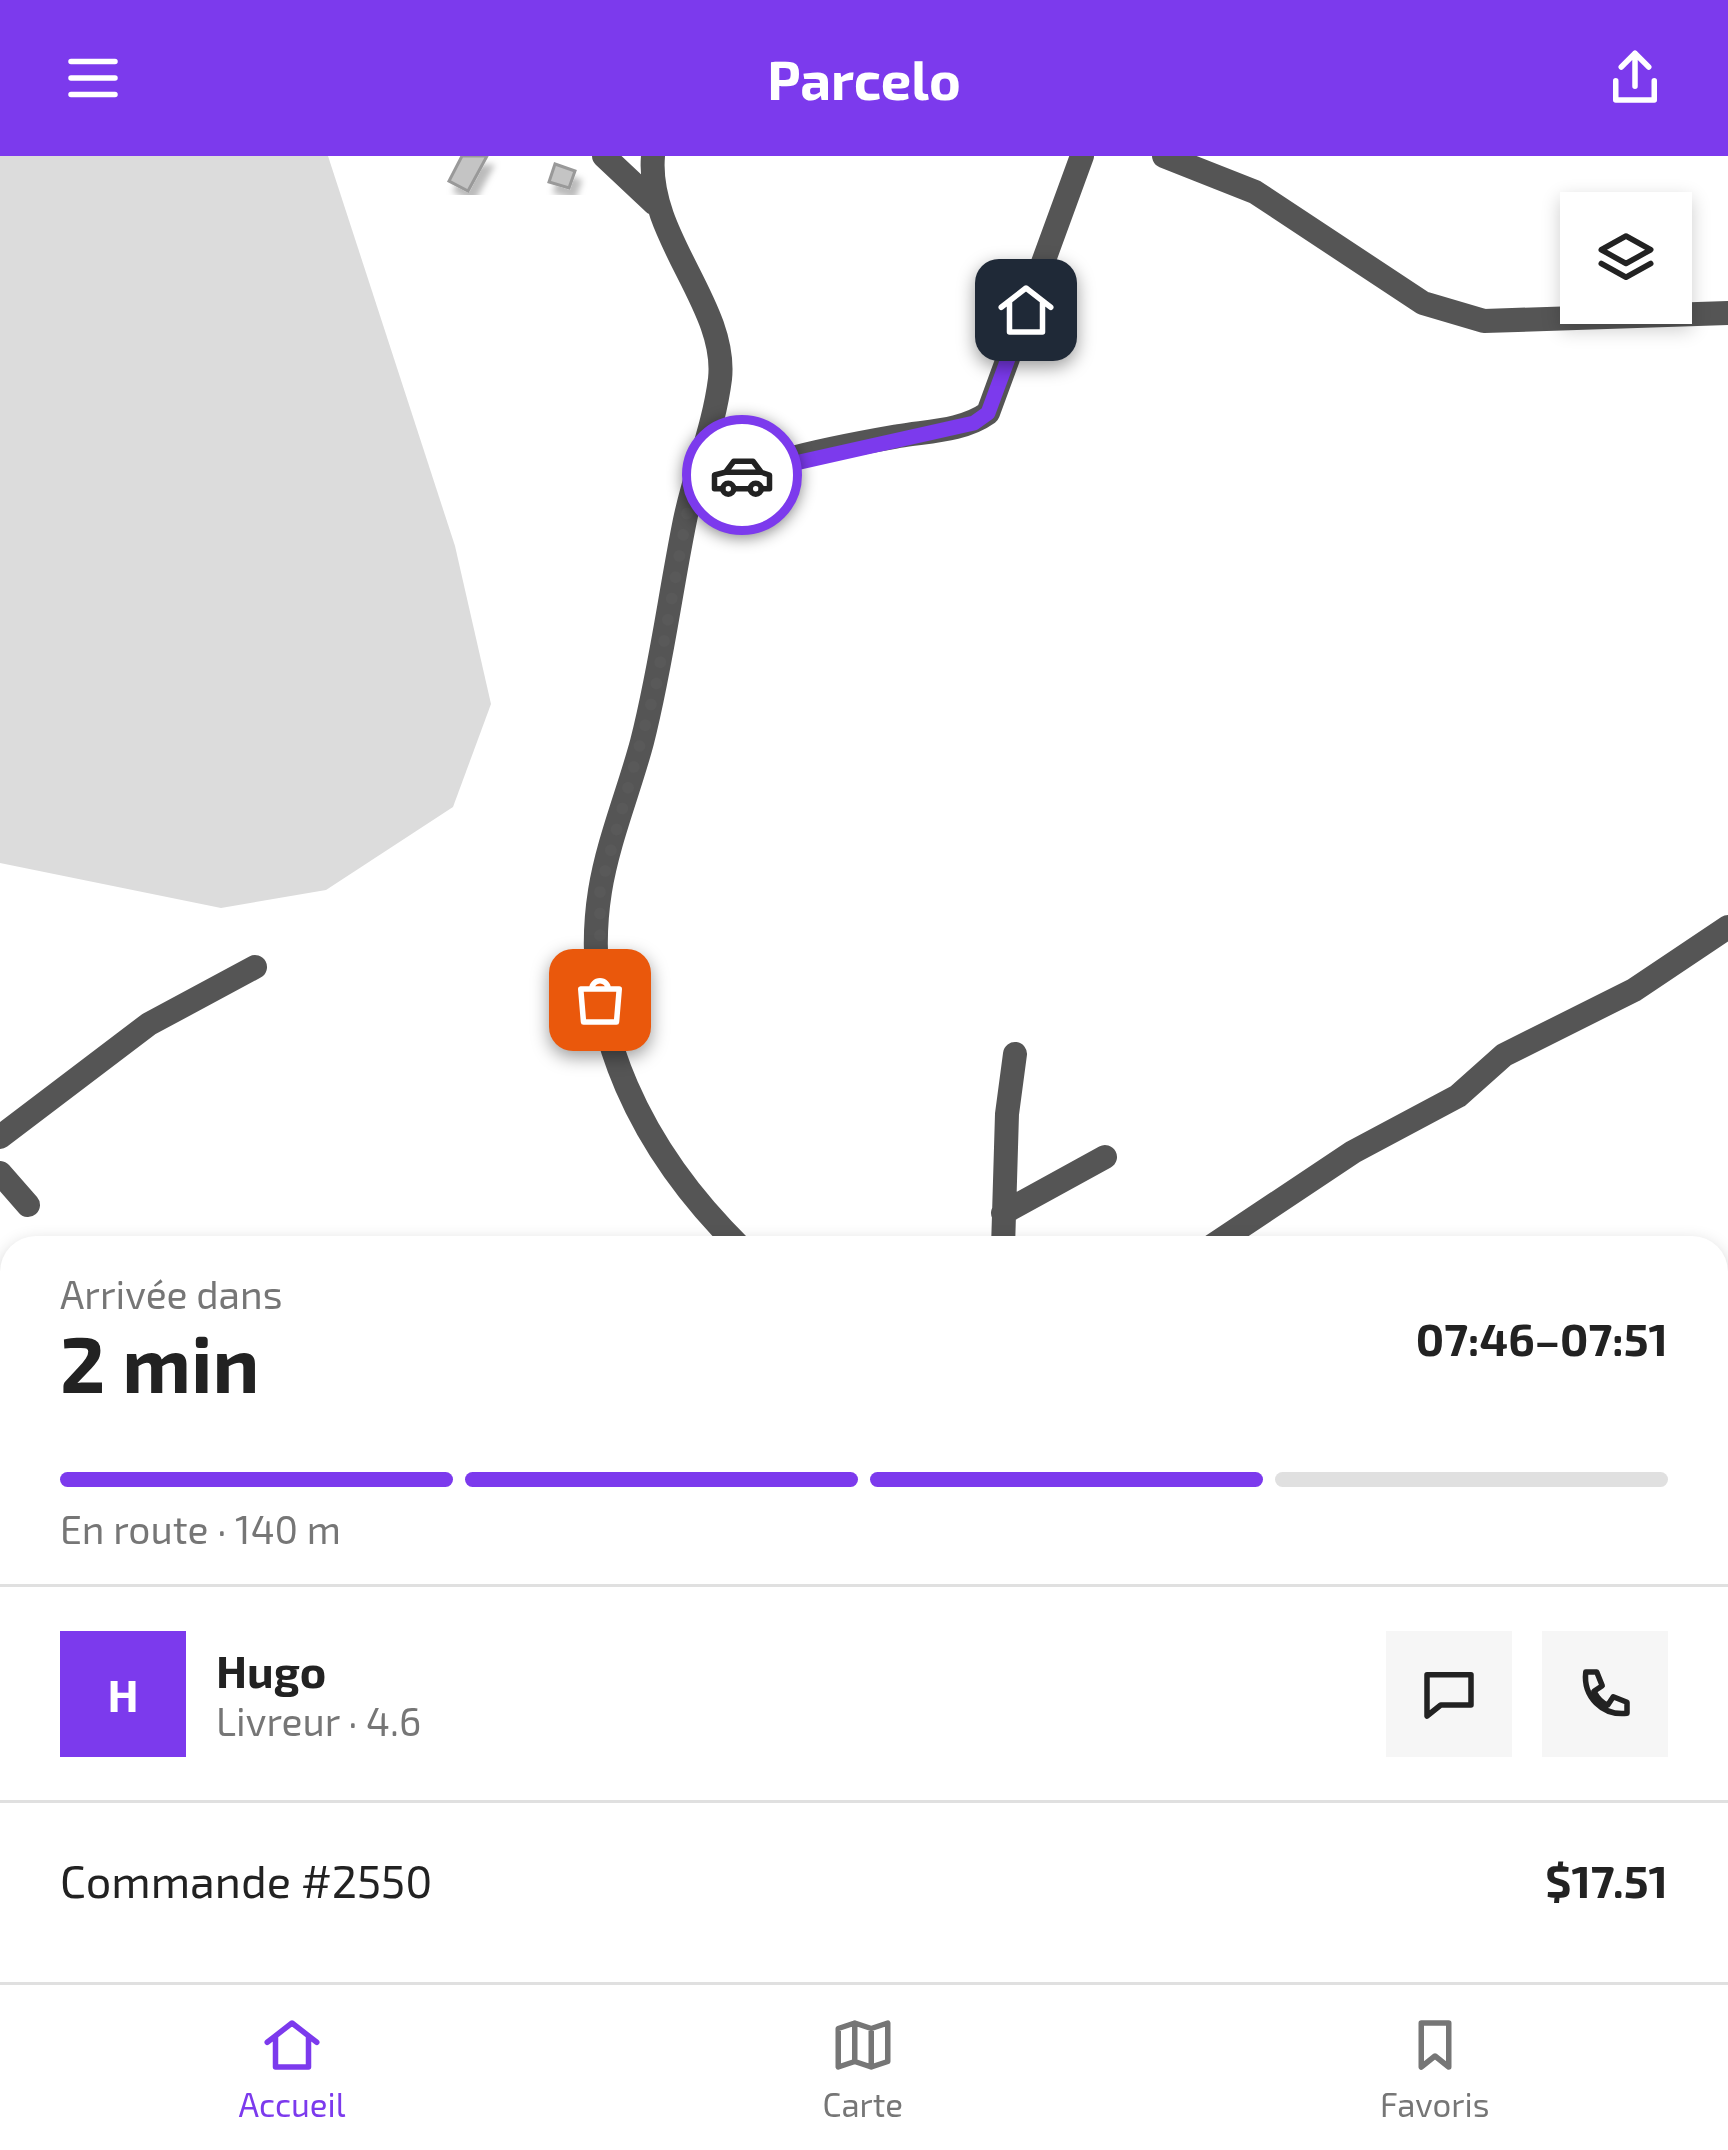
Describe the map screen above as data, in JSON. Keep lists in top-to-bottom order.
{
  "page": {
    "header": "Parcelo",
    "heading": ["2 min", "Arrivée dans", "07:46–07:51"],
    "panel": [
      "Hugo",
      "Livreur · 4.6",
      "Commande #2550",
      "$17.51"
    ],
    "bar": "En route · 140 m",
    "round": "H",
    "tabs": ["Accueil", "Carte", "Favoris"]
  }
}
